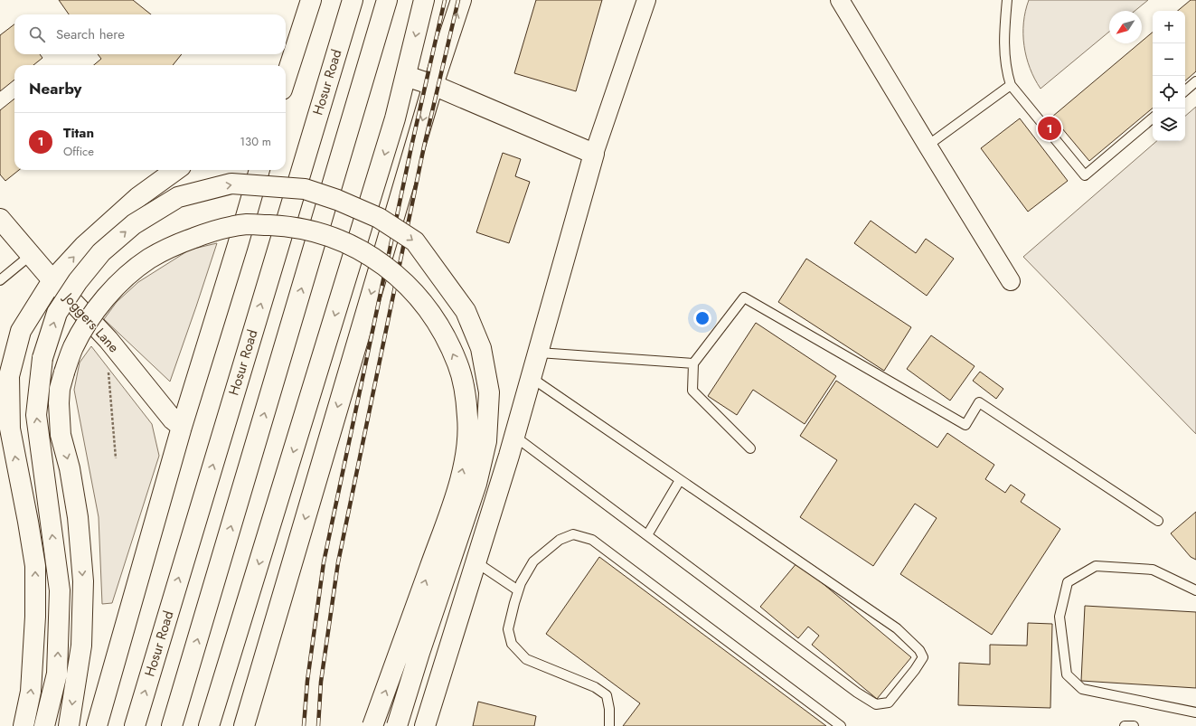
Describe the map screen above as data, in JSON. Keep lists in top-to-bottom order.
{
  "streets": {
    "main road": ["Hosur Road", "Joggers Lane"]
  },
  "north": "bottom left",
  "page": {
    "map_buttons": ["+", "−"],
    "search": "Search here",
    "heading": "Nearby",
    "list": [
      {
        "mark": "1",
        "name": "Titan",
        "note": "Office",
        "value": "130 m"
      }
    ],
    "pins": "1"
  }
}
